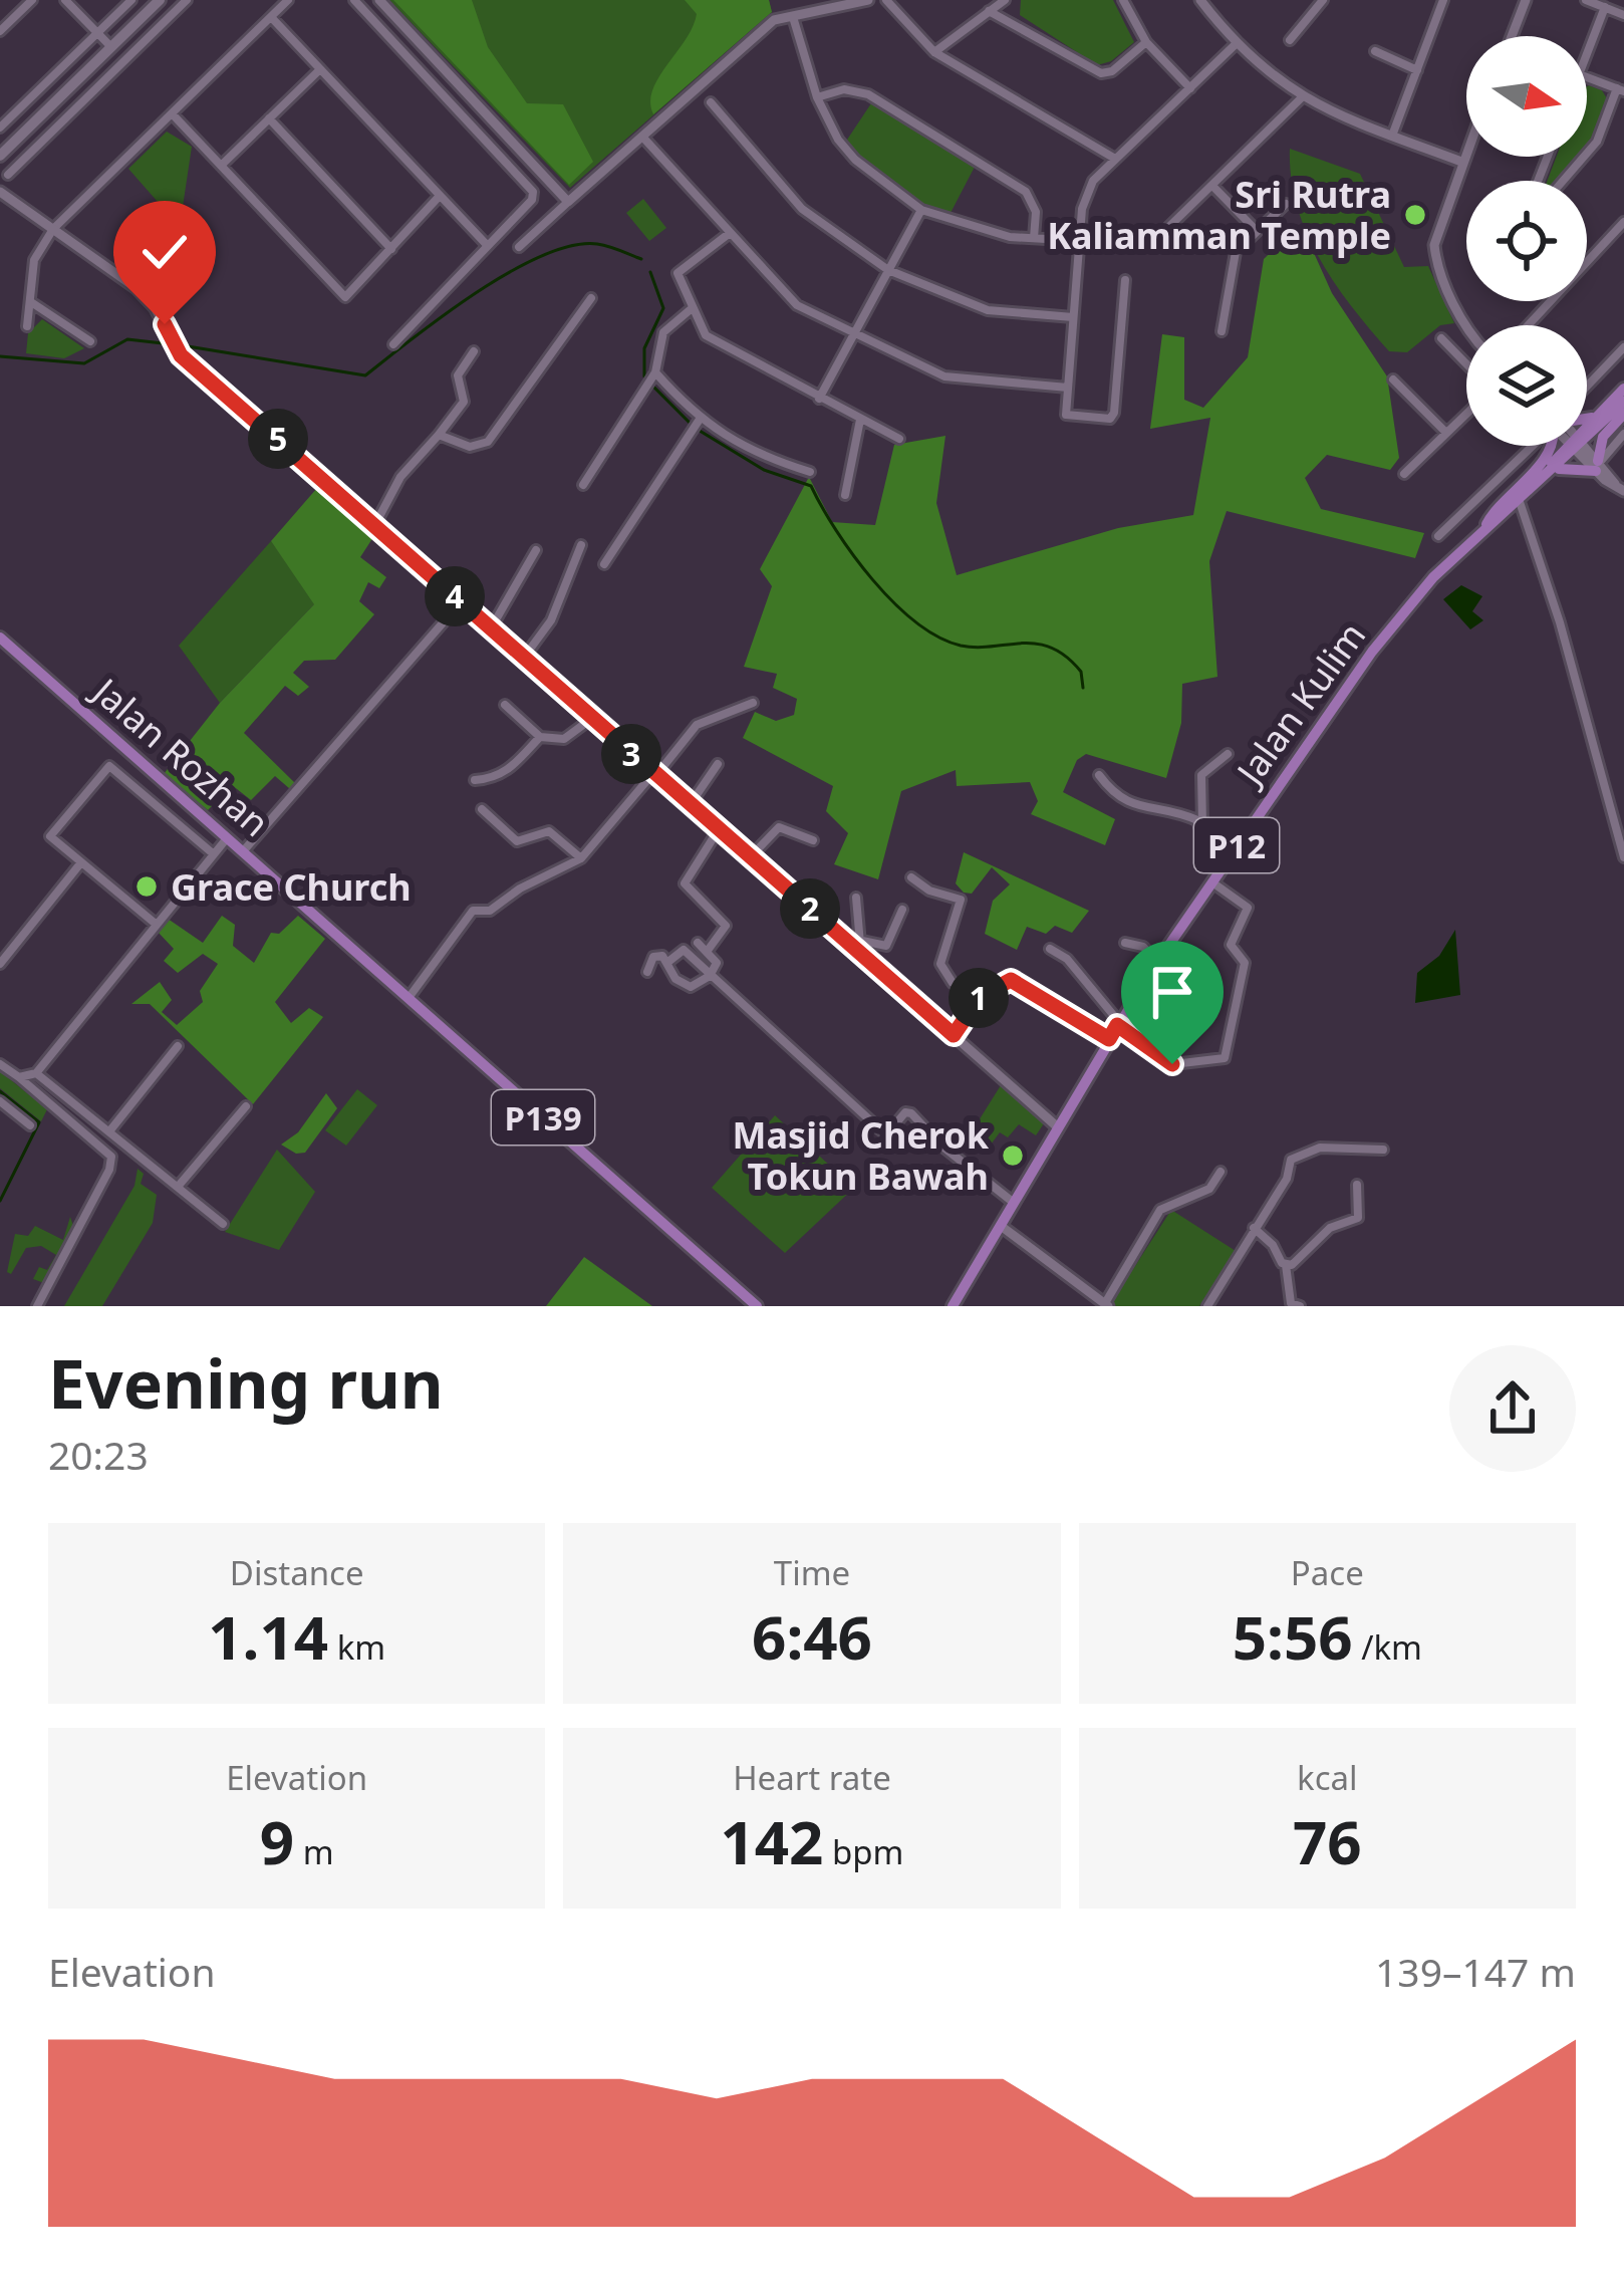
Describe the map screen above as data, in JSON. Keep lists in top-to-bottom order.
{
  "streets": {
    "main road": [
      "Jalan Kulim",
      "Jalan Rozhan",
      "P12",
      "P139"
    ]
  },
  "places": ["Sri Rutra Kaliamman Temple", "Grace Church", "Masjid Cherok Tokun Bawah"],
  "north": "right",
  "page": {
    "pins": [
      "5",
      "4",
      "3",
      "2",
      "1"
    ],
    "heading": ["Evening run", "20:23"],
    "stats": [
      ["Distance", "1.14 km"],
      ["Time", "6:46"],
      ["Pace", "5:56 /km"],
      ["Elevation", "9 m"],
      ["Heart rate", "142 bpm"],
      ["kcal", "76"]
    ],
    "chart": ["Elevation", "139–147 m"]
  }
}
